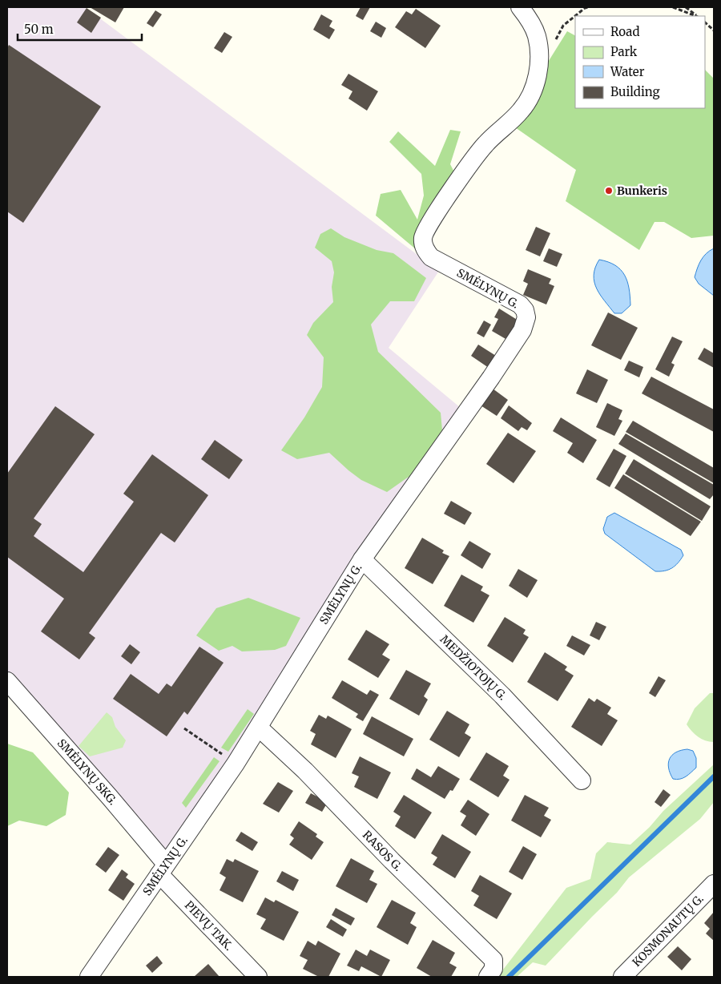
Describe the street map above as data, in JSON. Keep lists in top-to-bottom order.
{
  "streets": {
    "street": [
      "SMĖLYNŲ G.",
      "MEDŽIOTOJŲ G.",
      "SMĖLYNŲ SKG.",
      "RASOS G.",
      "PIEVŲ TAK.",
      "KOSMONAUTŲ G."
    ]
  },
  "crossings": [
    ["SMĖLYNŲ G.", "MEDŽIOTOJŲ G."],
    ["SMĖLYNŲ G.", "SMĖLYNŲ SKG."],
    ["SMĖLYNŲ G.", "RASOS G."],
    ["SMĖLYNŲ G.", "PIEVŲ TAK."],
    ["SMĖLYNŲ SKG.", "PIEVŲ TAK."]
  ],
  "places": ["Bunkeris"],
  "legend": [
    "Road",
    "Park",
    "Water",
    "Building"
  ],
  "scale_bar": "50 m"
}
